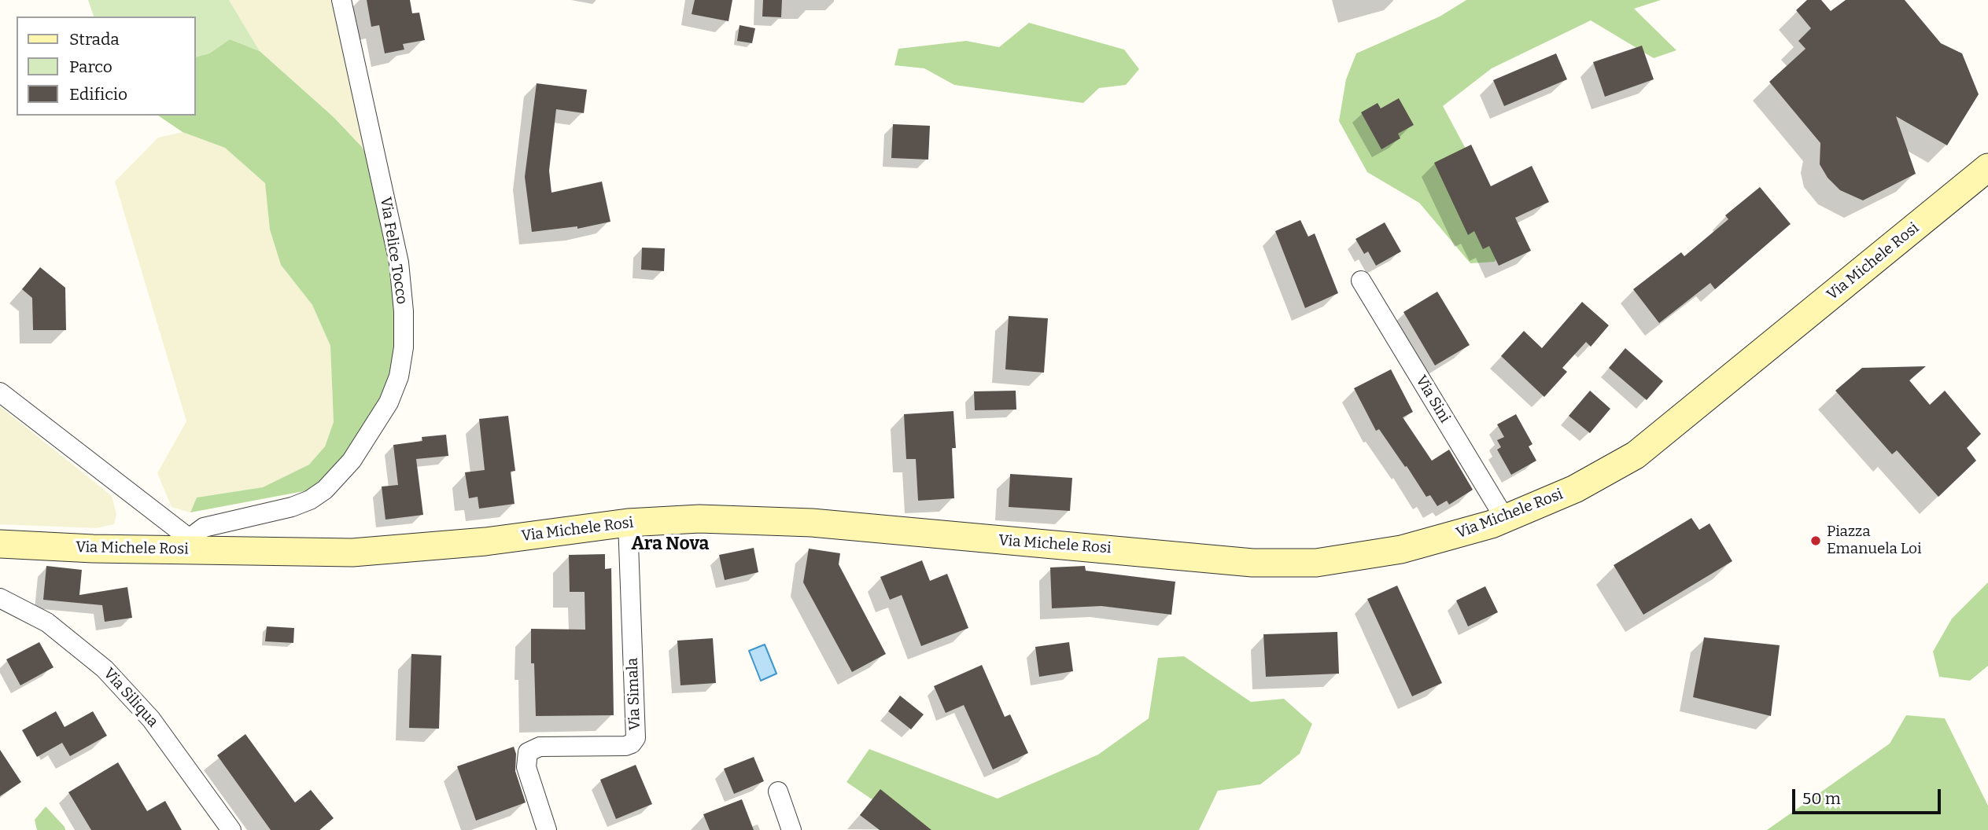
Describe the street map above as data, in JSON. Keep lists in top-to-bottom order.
{
  "streets": {
    "street": [
      "Via Felice Tocco",
      "Via Michele Rosi",
      "Via Sini",
      "Via Simala",
      "Via Siliqua"
    ]
  },
  "crossings": [
    ["Via Felice Tocco", "Via Michele Rosi"],
    ["Via Michele Rosi", "Via Sini"],
    ["Via Michele Rosi", "Via Simala"]
  ],
  "districts": ["Ara Nova"],
  "places": ["Piazza Emanuela Loi"],
  "legend": ["Strada", "Parco", "Edificio"],
  "scale_bar": "50 m"
}
